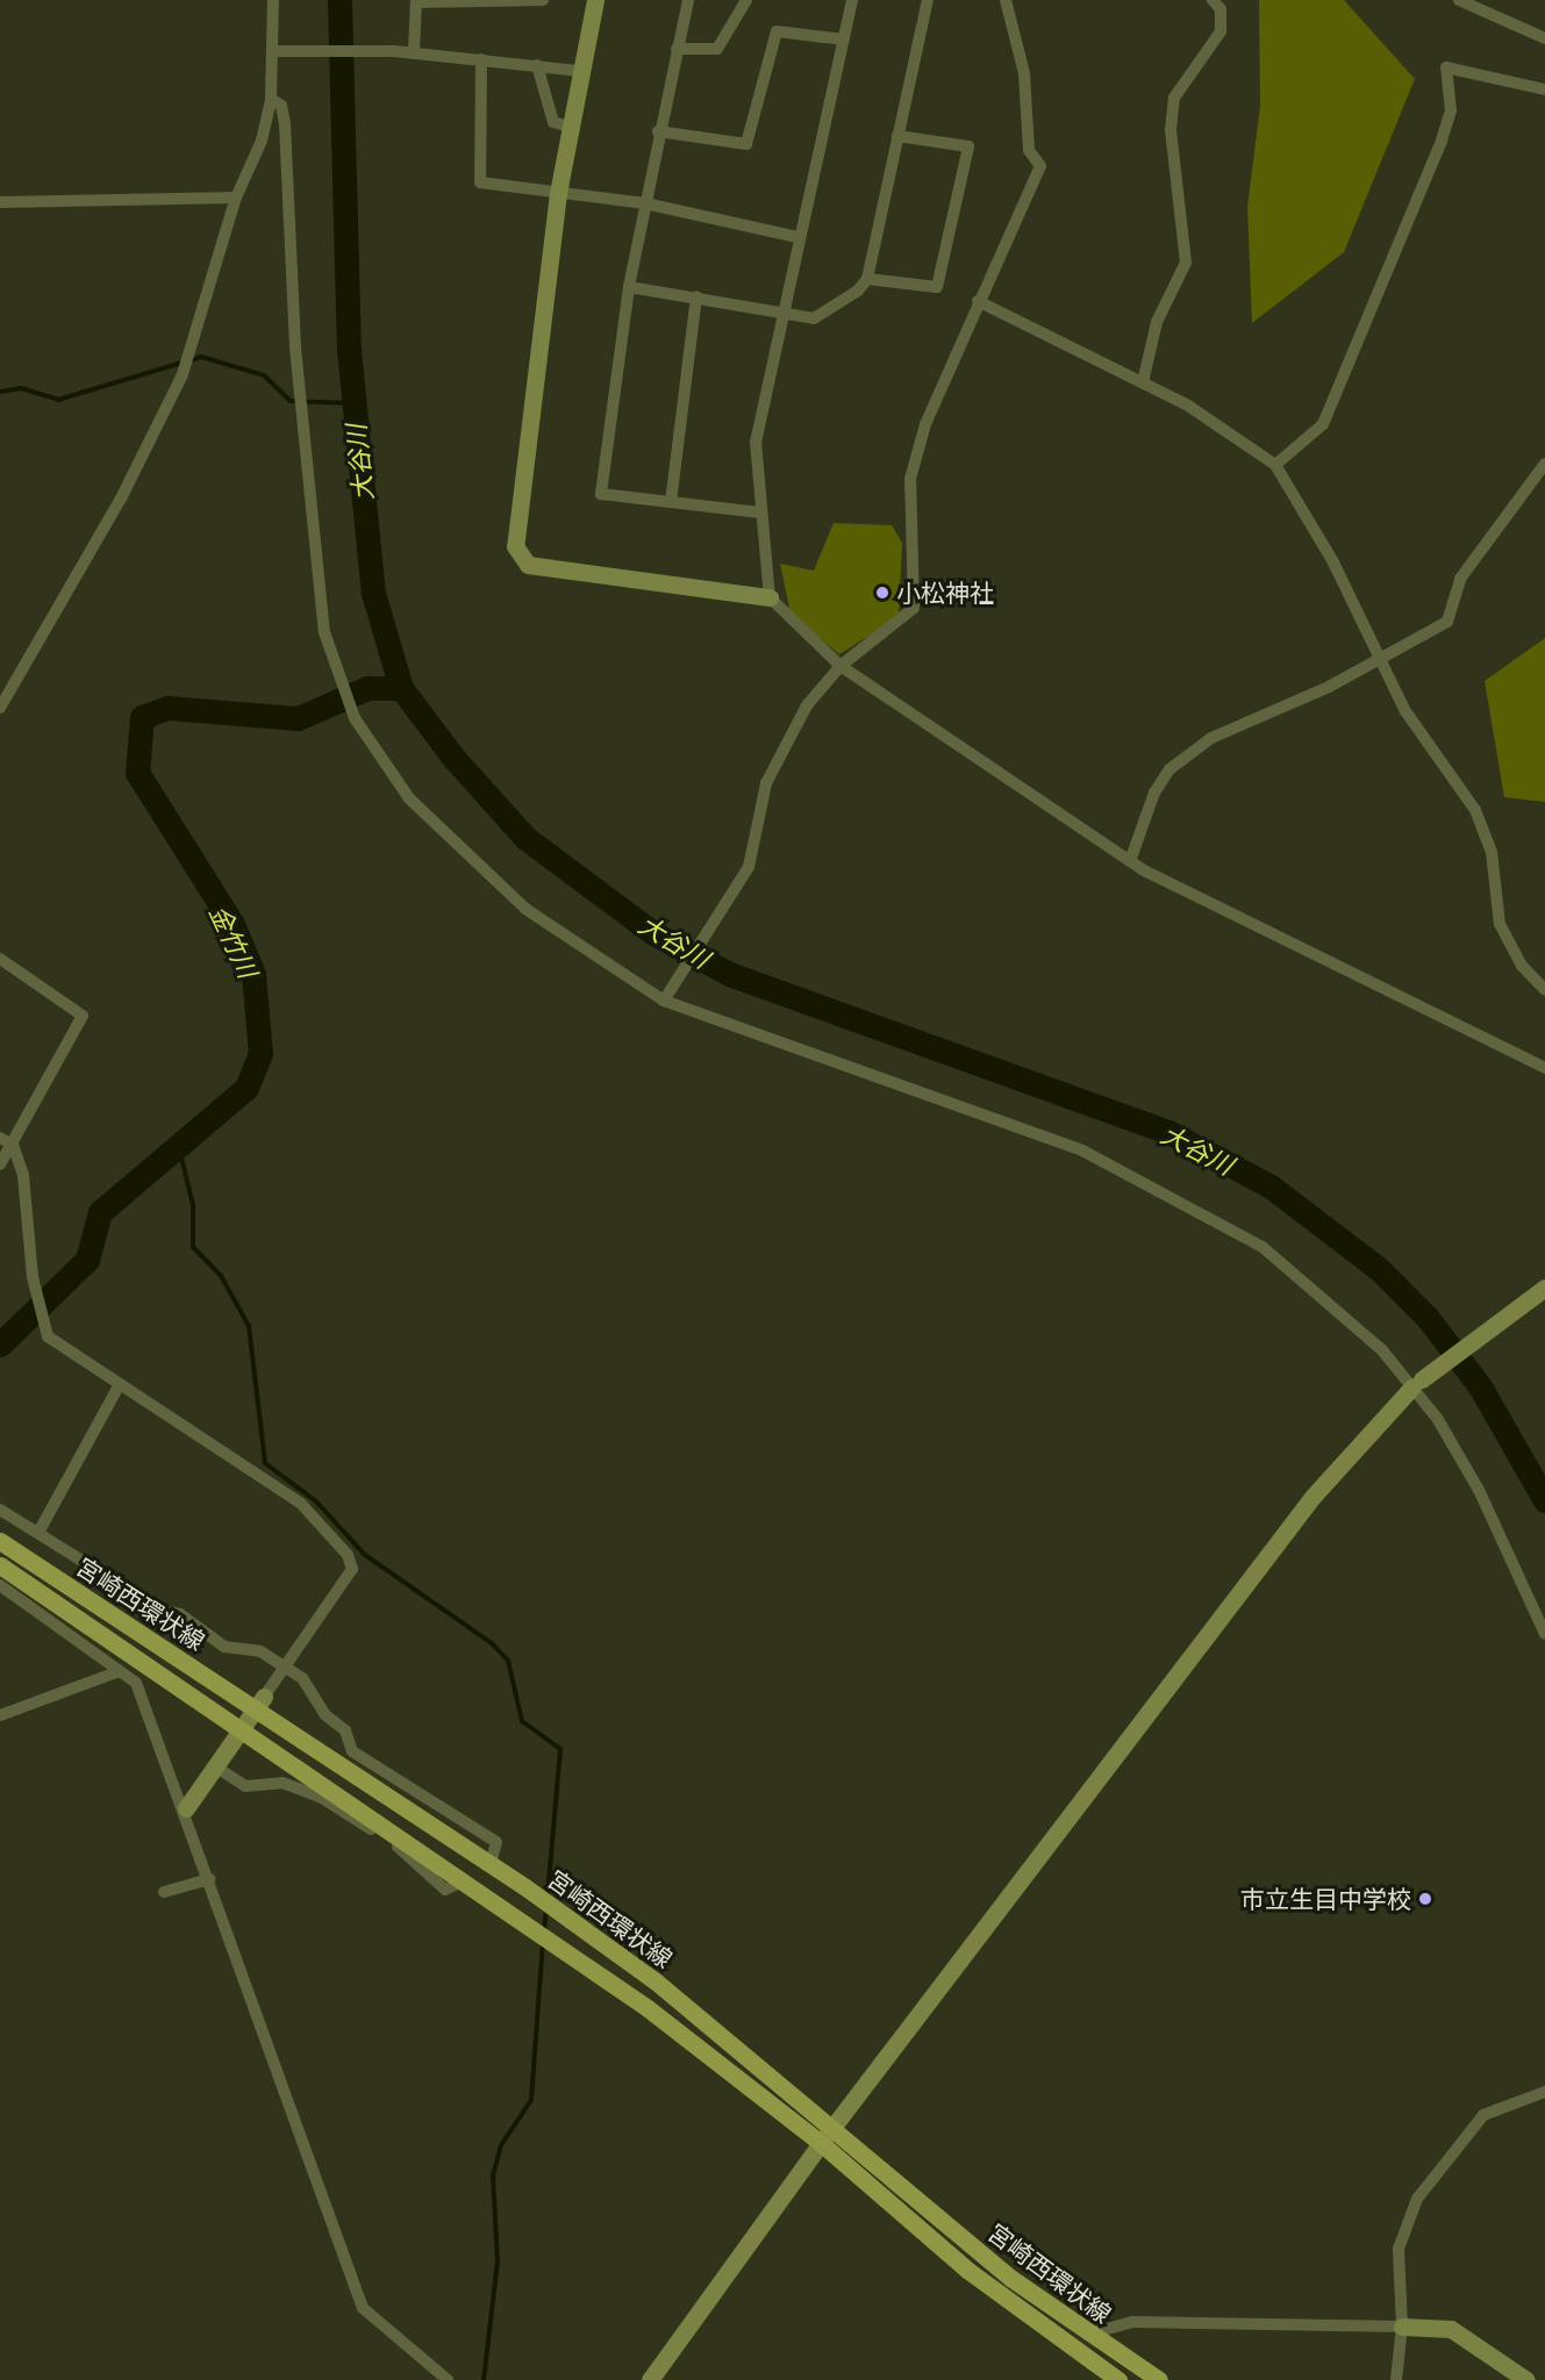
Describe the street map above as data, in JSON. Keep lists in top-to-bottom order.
{
  "streets": {
    "main road": ["宮崎西環状線"]
  },
  "water": ["大谷川", "金竹川"],
  "places": ["小松神社", "市立生目中学校"]
}
